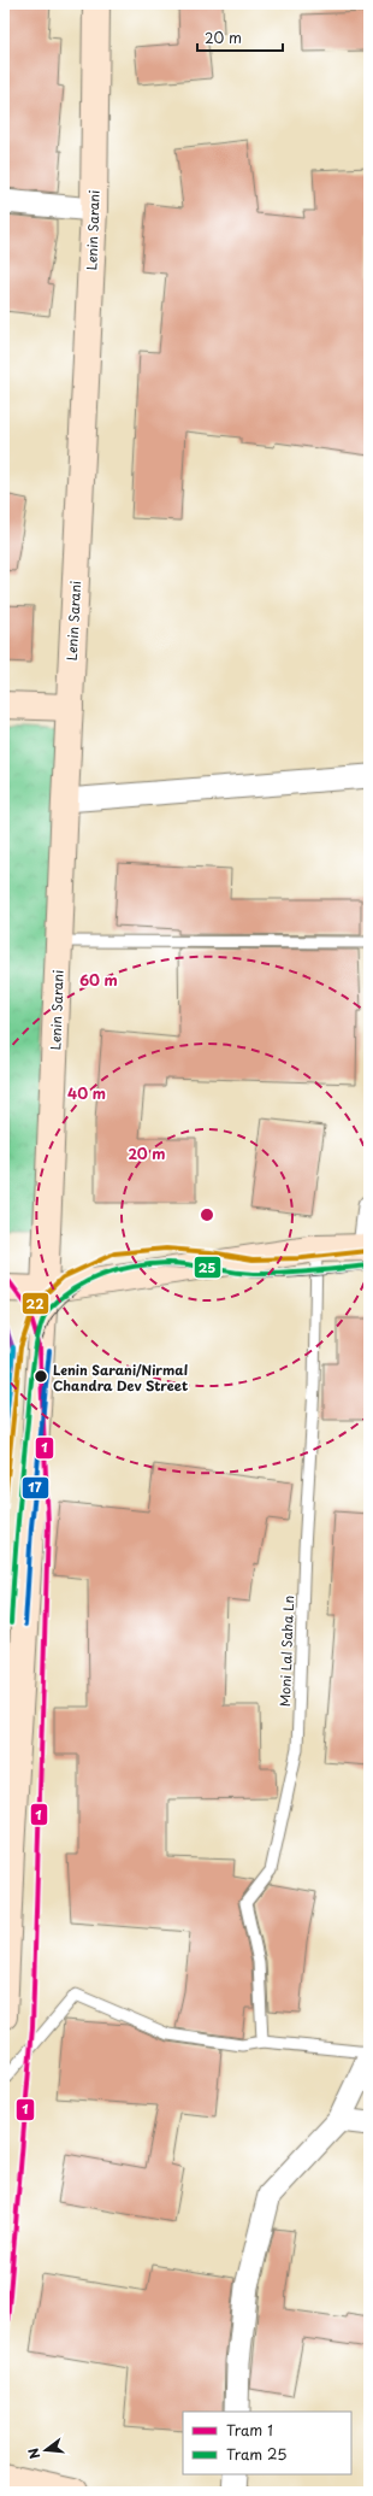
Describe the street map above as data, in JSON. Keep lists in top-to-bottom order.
{
  "streets": {
    "main road": ["Lenin Sarani"],
    "lane": ["Moni Lal Saha Ln"]
  },
  "places": ["Lenin Sarani/Nirmal Chandra Dev Street"],
  "lines": [
    "transit line 22",
    "tram line 25",
    "tram line 1",
    "transit line 17"
  ],
  "legend": ["Tram 1", "Tram 25"],
  "scale_bar": "20 m",
  "north": "left",
  "rings": ["60 m", "40 m", "20 m"]
}
